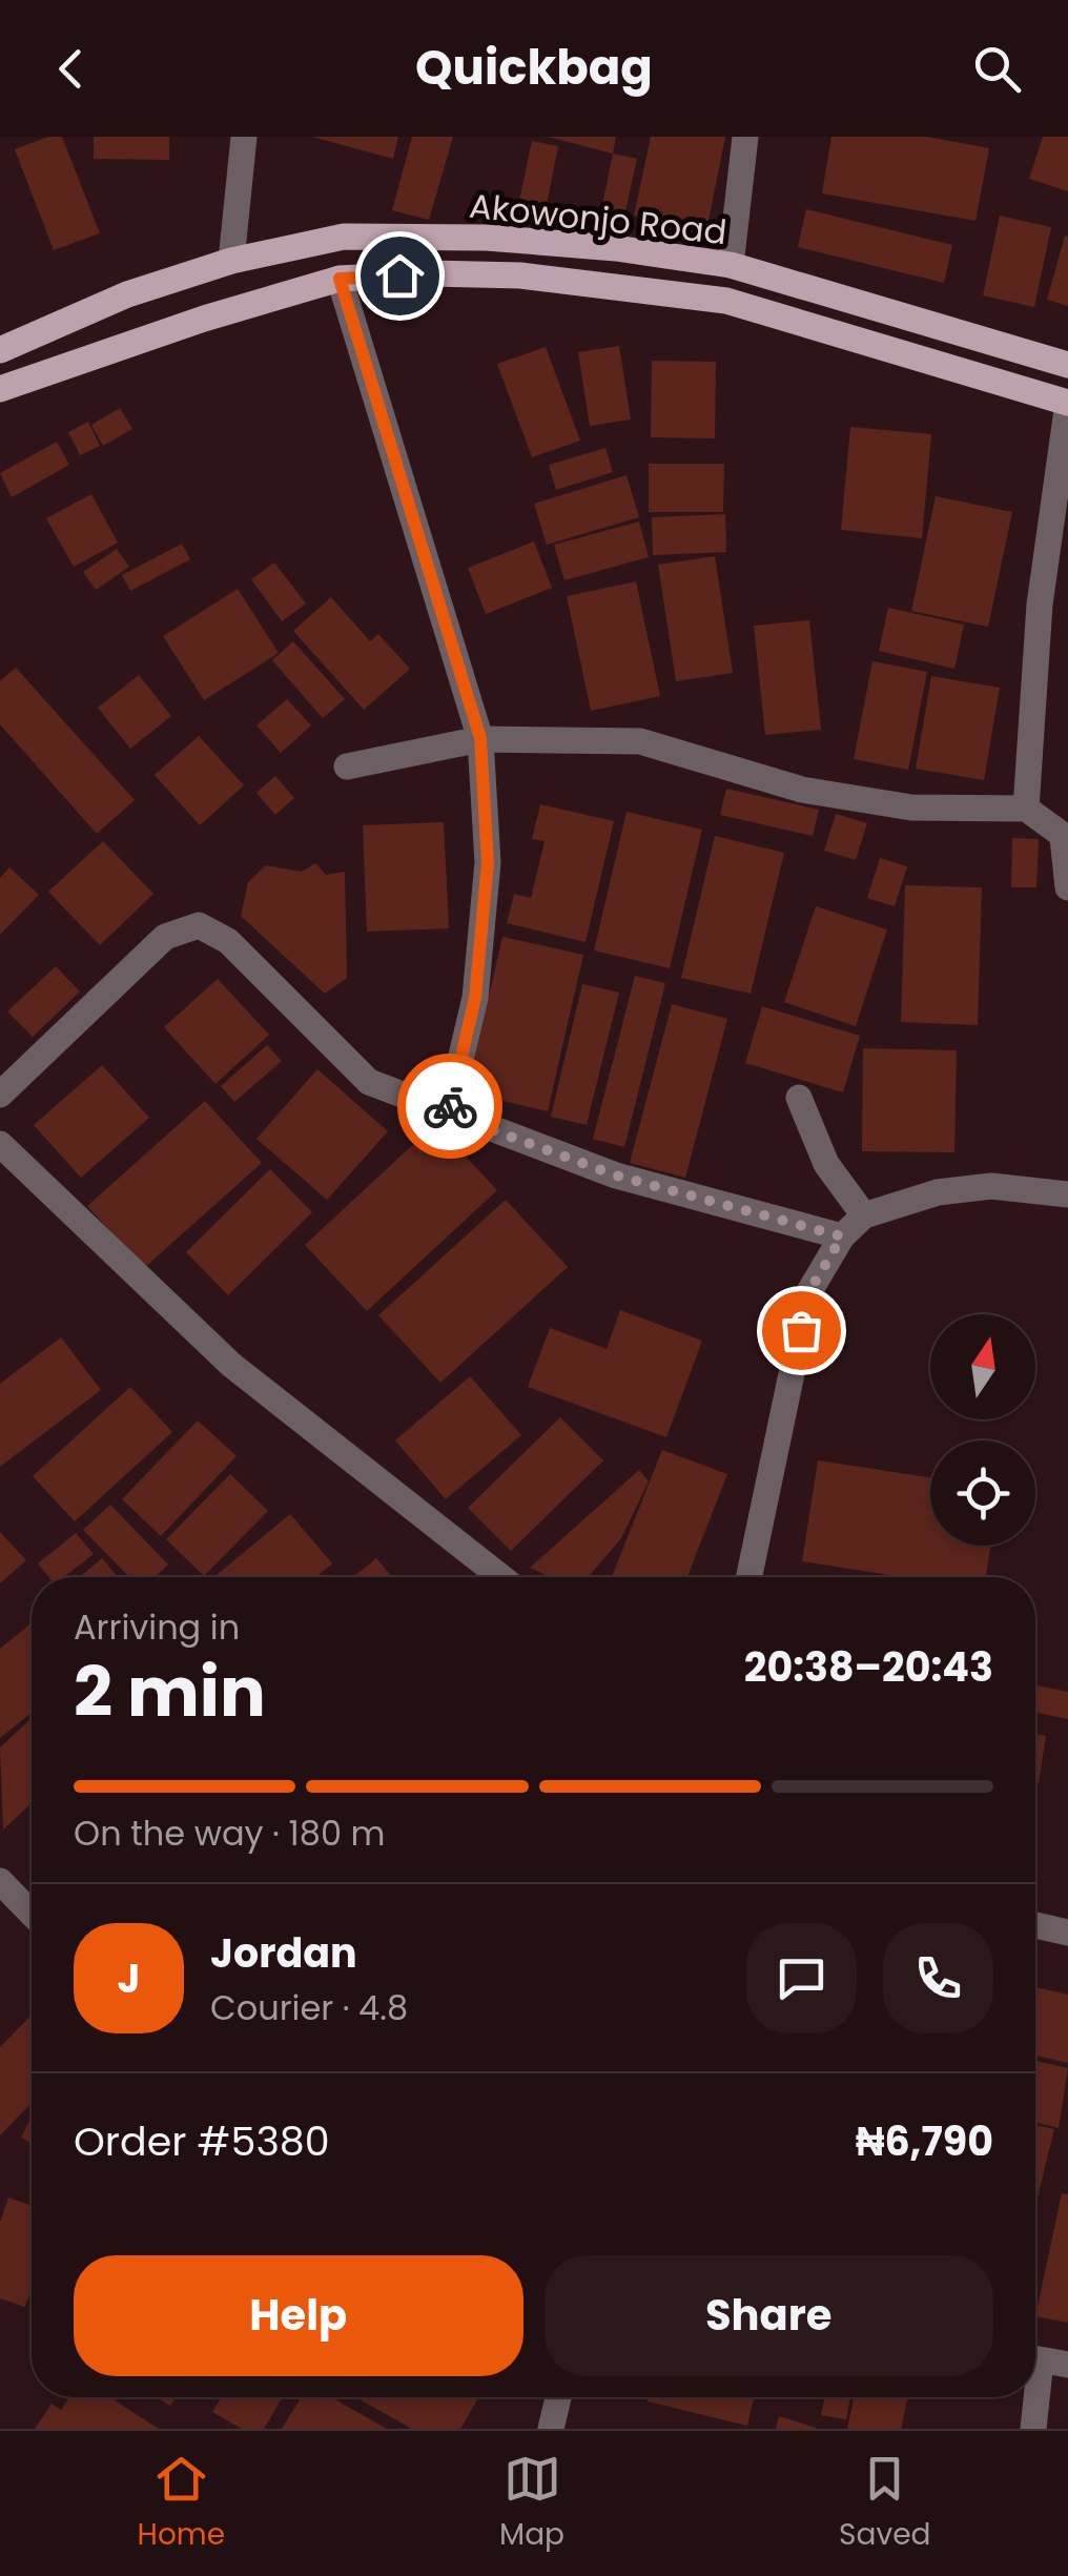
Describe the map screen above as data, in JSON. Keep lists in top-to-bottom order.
{
  "streets": {
    "main road": ["Akowonjo Road"]
  },
  "north": "top",
  "page": {
    "header": "Quickbag",
    "heading": ["2 min", "Arriving in", "20:38–20:43"],
    "panel": [
      "Jordan",
      "Courier · 4.8",
      "Order #5380",
      "₦6,790"
    ],
    "bar": "On the way · 180 m",
    "round": "J",
    "buttons": ["Help", "Share"],
    "tabs": ["Home", "Map", "Saved"]
  }
}
